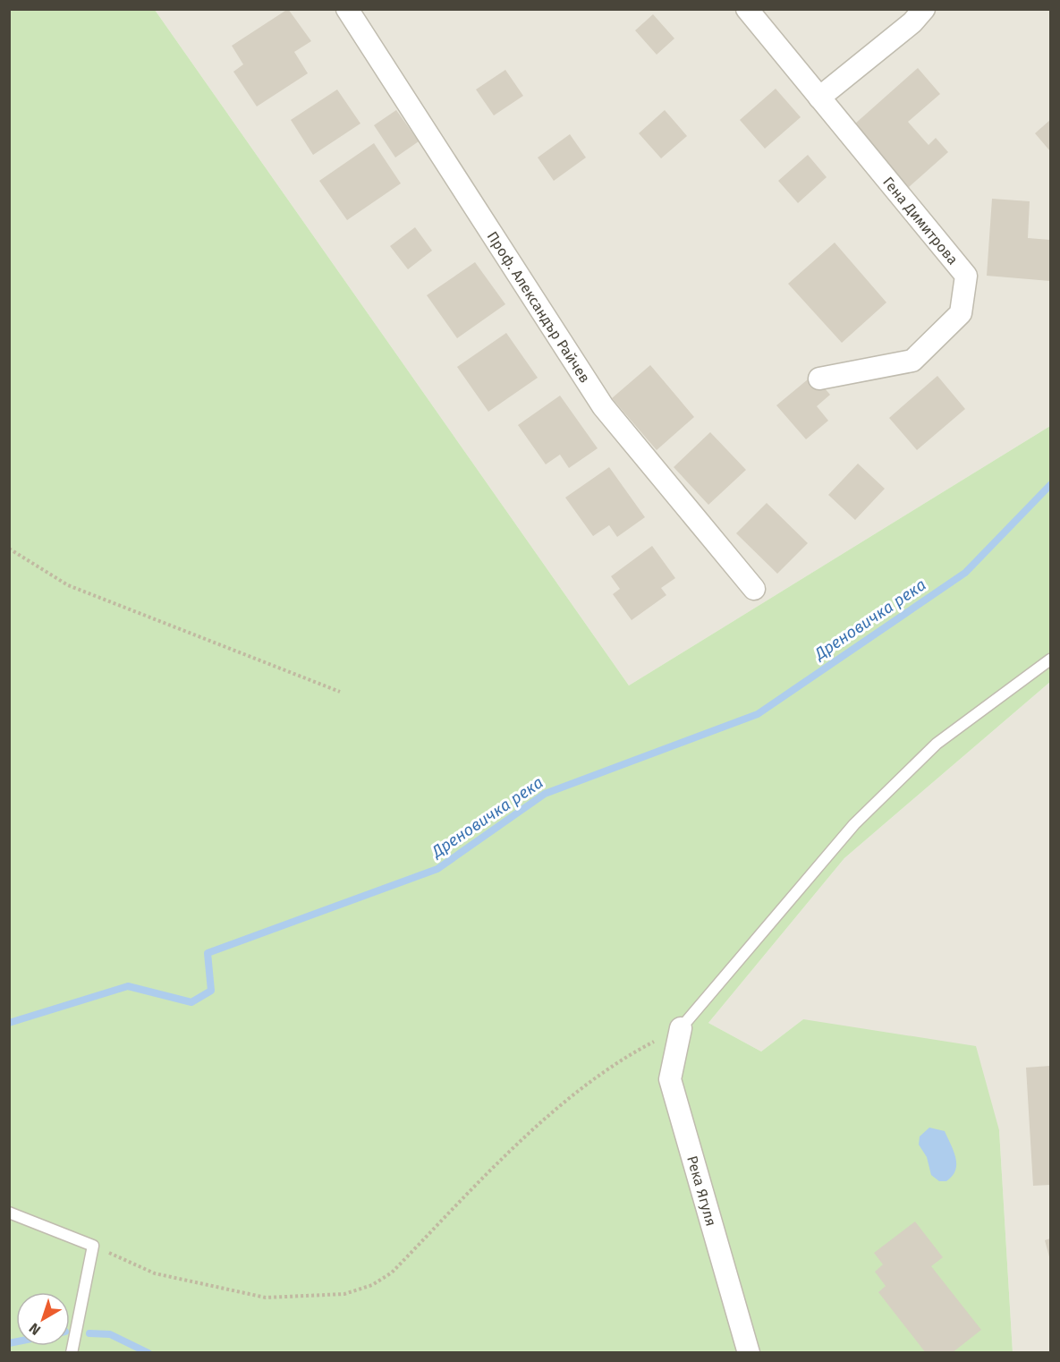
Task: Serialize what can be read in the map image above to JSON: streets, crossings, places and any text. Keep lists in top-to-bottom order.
{
  "streets": {
    "street": ["Гена Димитрова", "Проф. Александър Райчев", "Река Ягуля"]
  },
  "water": ["Дреновичка река"],
  "north": "bottom left"
}
